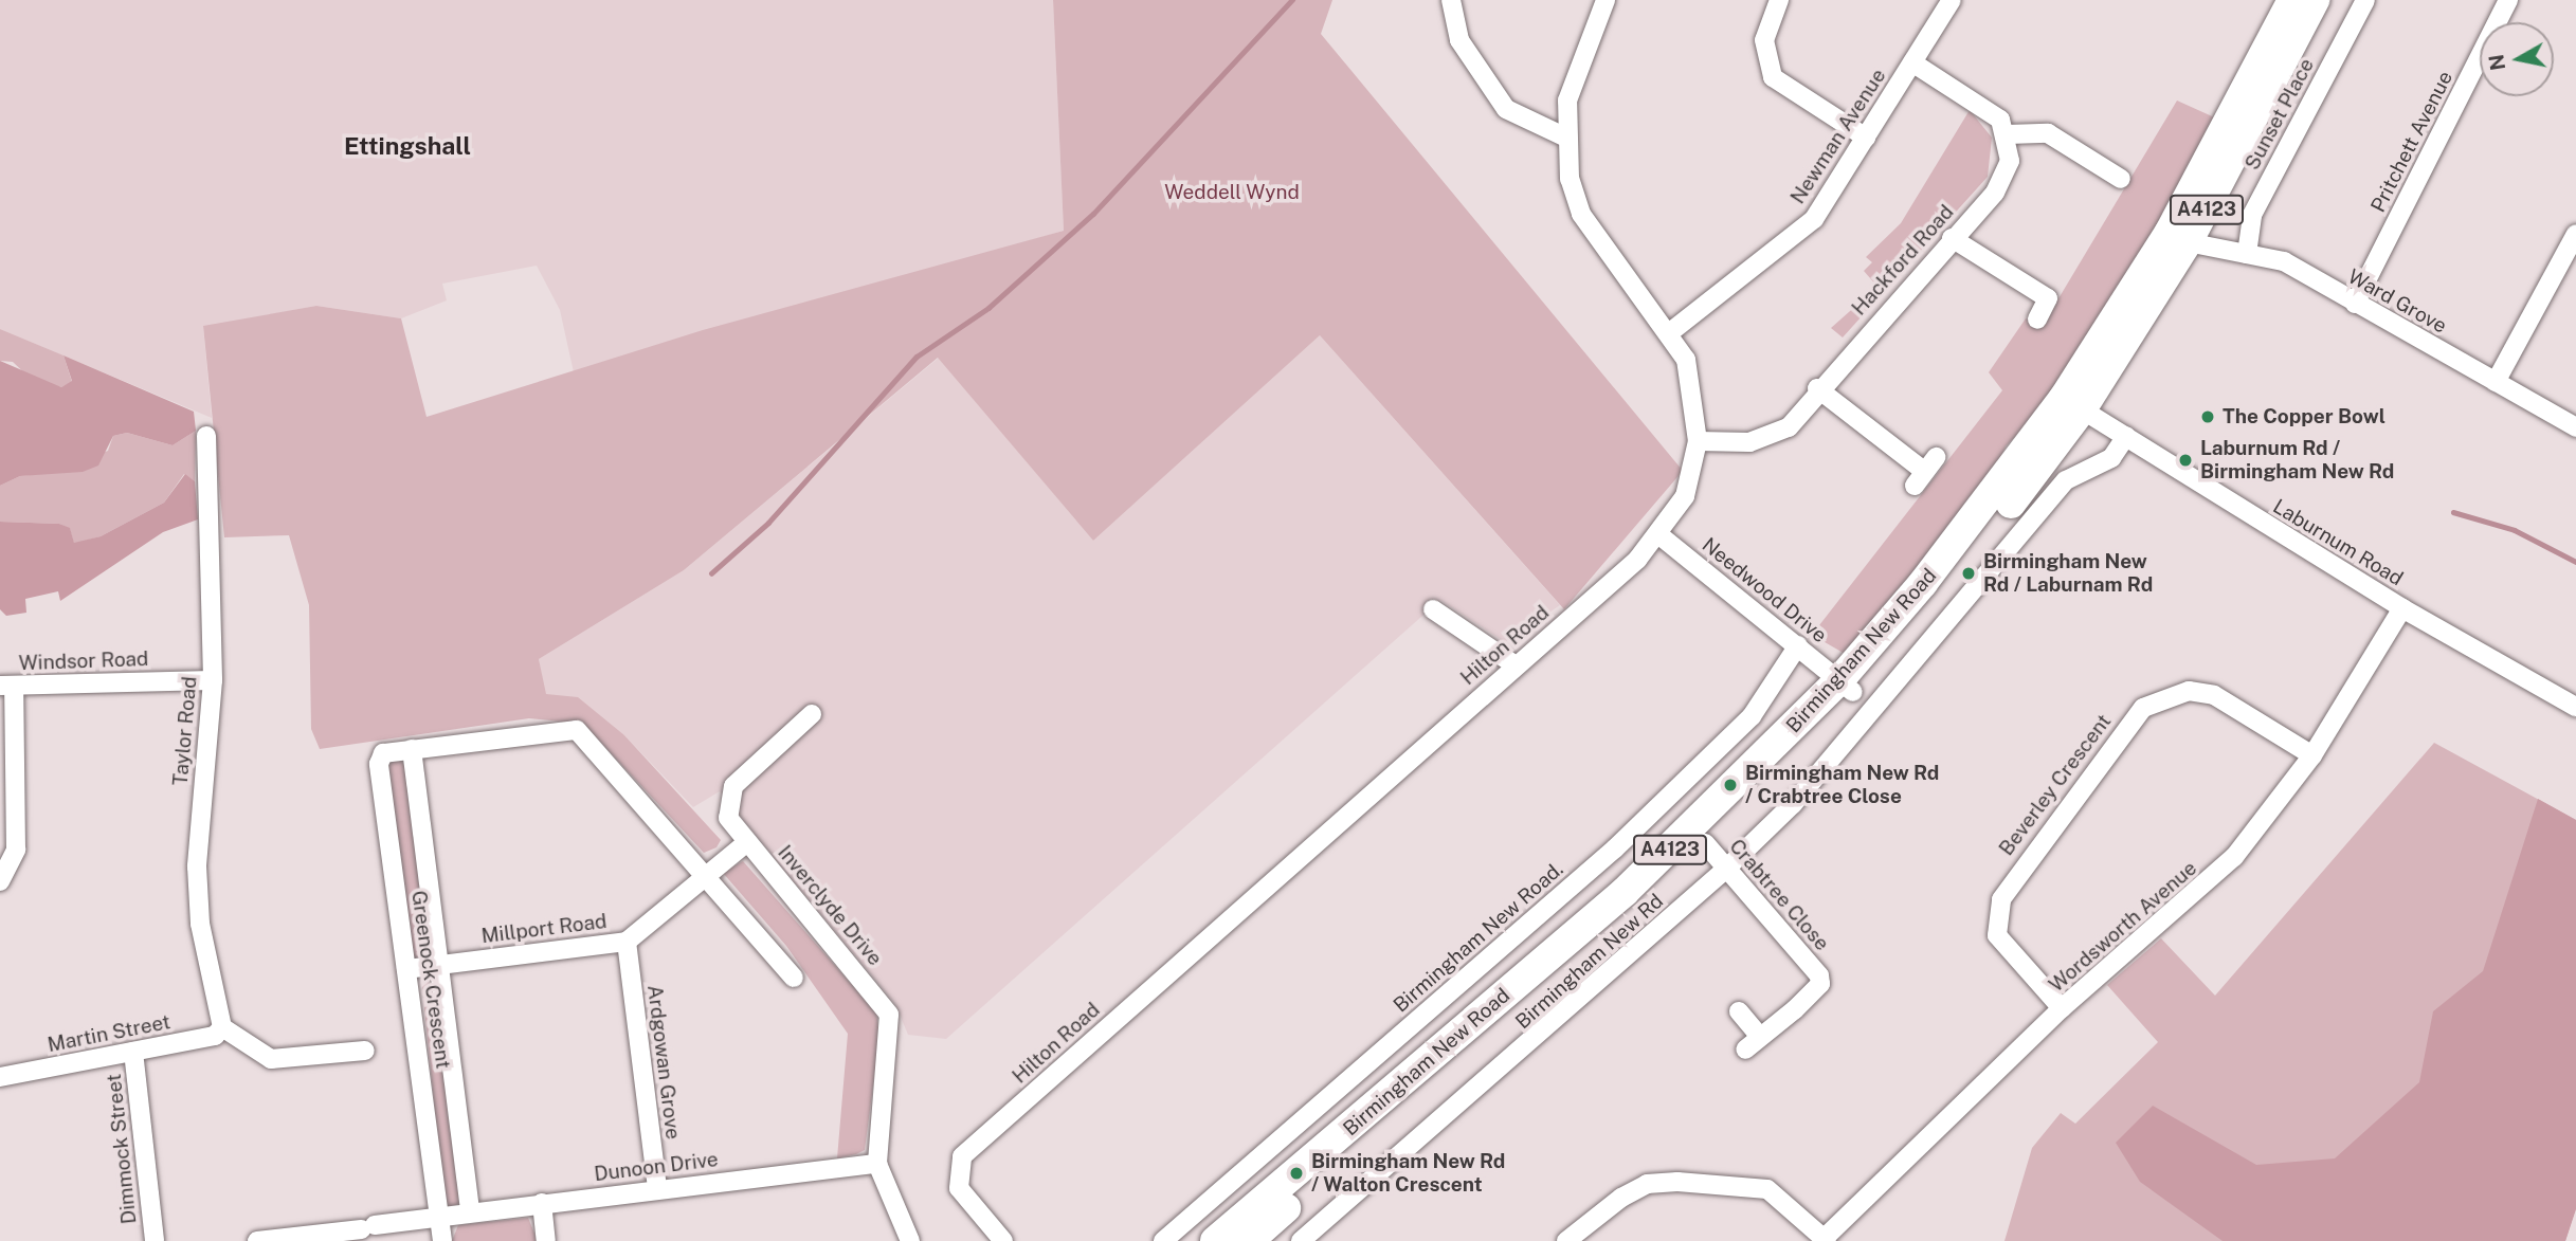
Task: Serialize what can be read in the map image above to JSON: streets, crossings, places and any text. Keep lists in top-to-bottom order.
{
  "streets": {
    "highway": ["A4123", "Birmingham New Road"],
    "street": [
      "Sunset Place",
      "Newman Avenue",
      "Pritchett Avenue",
      "Hackford Road",
      "Ward Grove",
      "Laburnum Road",
      "Needwood Drive",
      "Hilton Road",
      "Windsor Road",
      "Taylor Road",
      "Beverley Crescent",
      "Crabtree Close",
      "Inverclyde Drive",
      "Wordsworth Avenue",
      "Millport Road",
      "Birmingham New Road.",
      "Birmingham New Rd",
      "Greenock Crescent",
      "Martin Street",
      "Ardgowan Grove",
      "Dimmock Street",
      "Dunoon Drive"
    ]
  },
  "crossings": [
    ["Sunset Place", "Ward Grove"],
    ["Newman Avenue", "Hilton Road"],
    ["Pritchett Avenue", "Ward Grove"],
    ["Hackford Road", "Hilton Road"],
    ["Ward Grove", "Birmingham New Road"],
    ["Laburnum Road", "Birmingham New Road"],
    ["Laburnum Road", "Wordsworth Avenue"],
    ["Laburnum Road", "Birmingham New Rd"],
    ["Needwood Drive", "Hilton Road"],
    ["Needwood Drive", "Birmingham New Road"],
    ["Needwood Drive", "Birmingham New Road."],
    ["Birmingham New Road", "Crabtree Close"],
    ["Windsor Road", "Taylor Road"],
    ["Taylor Road", "Martin Street"],
    ["Beverley Crescent", "Wordsworth Avenue"],
    ["Crabtree Close", "Birmingham New Rd"],
    ["Inverclyde Drive", "Millport Road"],
    ["Inverclyde Drive", "Dunoon Drive"],
    ["Millport Road", "Greenock Crescent"],
    ["Millport Road", "Ardgowan Grove"],
    ["Greenock Crescent", "Dunoon Drive"],
    ["Martin Street", "Dimmock Street"],
    ["Ardgowan Grove", "Dunoon Drive"]
  ],
  "districts": ["Ettingshall"],
  "parks": ["Weddell Wynd"],
  "places": [
    "The Copper Bowl",
    "Laburnum Rd / Birmingham New Rd",
    "Birmingham New Rd / Laburnam Rd",
    "Birmingham New Rd / Crabtree Close",
    "Birmingham New Rd / Walton Crescent"
  ],
  "north": "left"
}
